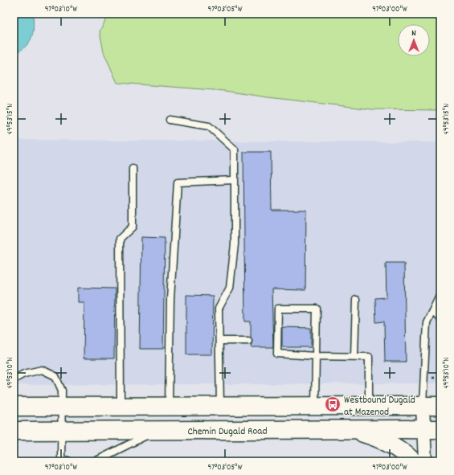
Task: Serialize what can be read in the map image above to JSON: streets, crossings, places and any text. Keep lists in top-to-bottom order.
{
  "streets": {
    "main road": ["Chemin Dugald Road"]
  },
  "places": {
    "bus stop": ["Westbound Dugald at Mazenod"]
  },
  "north": "top",
  "coordinates": [
    "97°03'10\"W",
    "97°03'05\"W",
    "97°03'00\"W",
    "49°53'15\"N",
    "49°53'10\"N"
  ]
}
